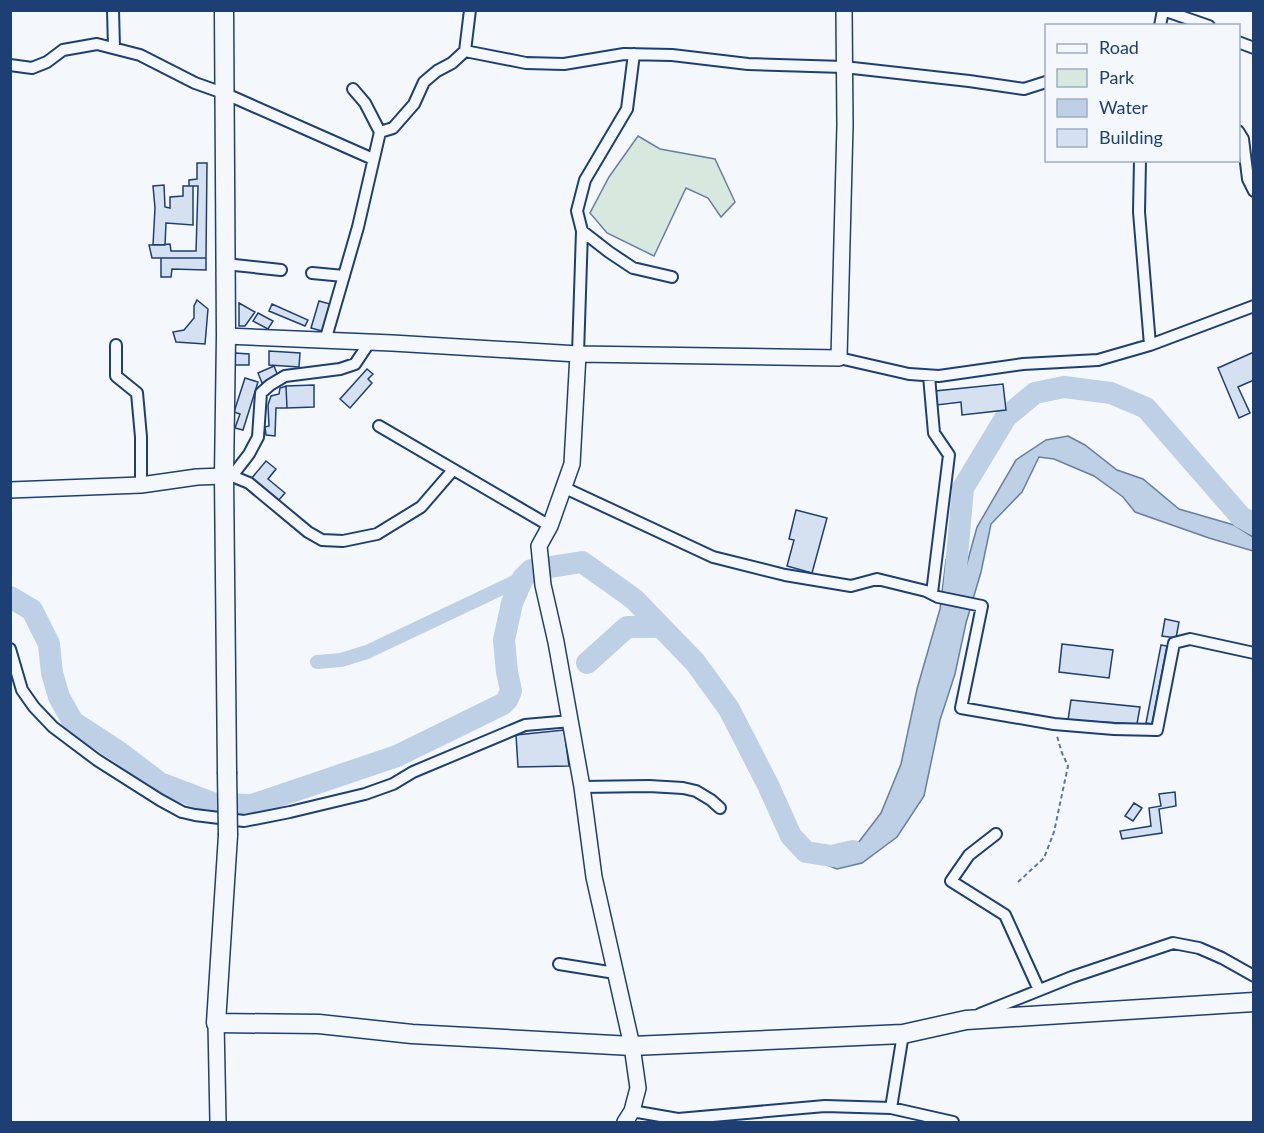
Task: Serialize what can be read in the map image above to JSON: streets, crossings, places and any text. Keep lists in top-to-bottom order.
{
  "legend": [
    "Road",
    "Park",
    "Water",
    "Building"
  ]
}
